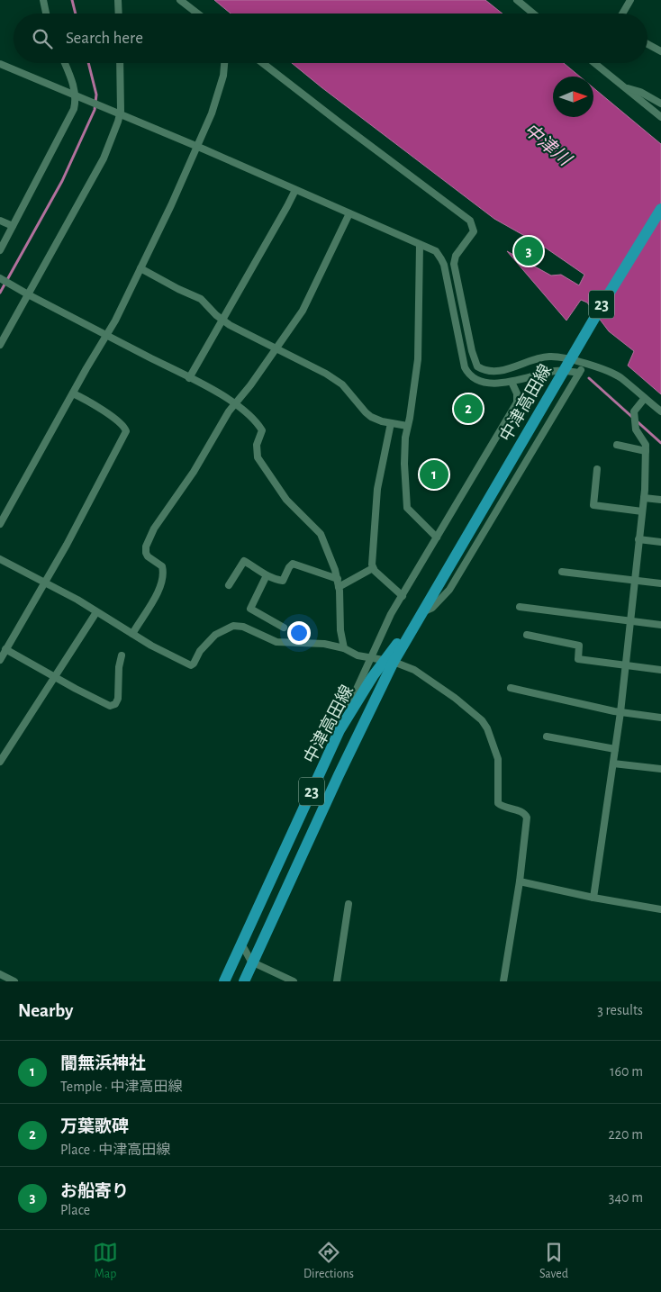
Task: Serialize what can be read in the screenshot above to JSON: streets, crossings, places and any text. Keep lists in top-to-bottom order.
{
  "streets": {
    "main road": ["23", "中津高田線"]
  },
  "water": ["中津川"],
  "north": "right",
  "page": {
    "search": "Search here",
    "pins": ["3", "2", "1"],
    "heading": ["Nearby", "3 results"],
    "list": [
      {
        "mark": "1",
        "name": "闇無浜神社",
        "note": "Temple · 中津高田線",
        "value": "160 m"
      },
      {
        "mark": "2",
        "name": "万葉歌碑",
        "note": "Place · 中津高田線",
        "value": "220 m"
      },
      {
        "mark": "3",
        "name": "お船寄り",
        "note": "Place",
        "value": "340 m"
      }
    ],
    "nav": ["Map", "Directions", "Saved"]
  }
}
